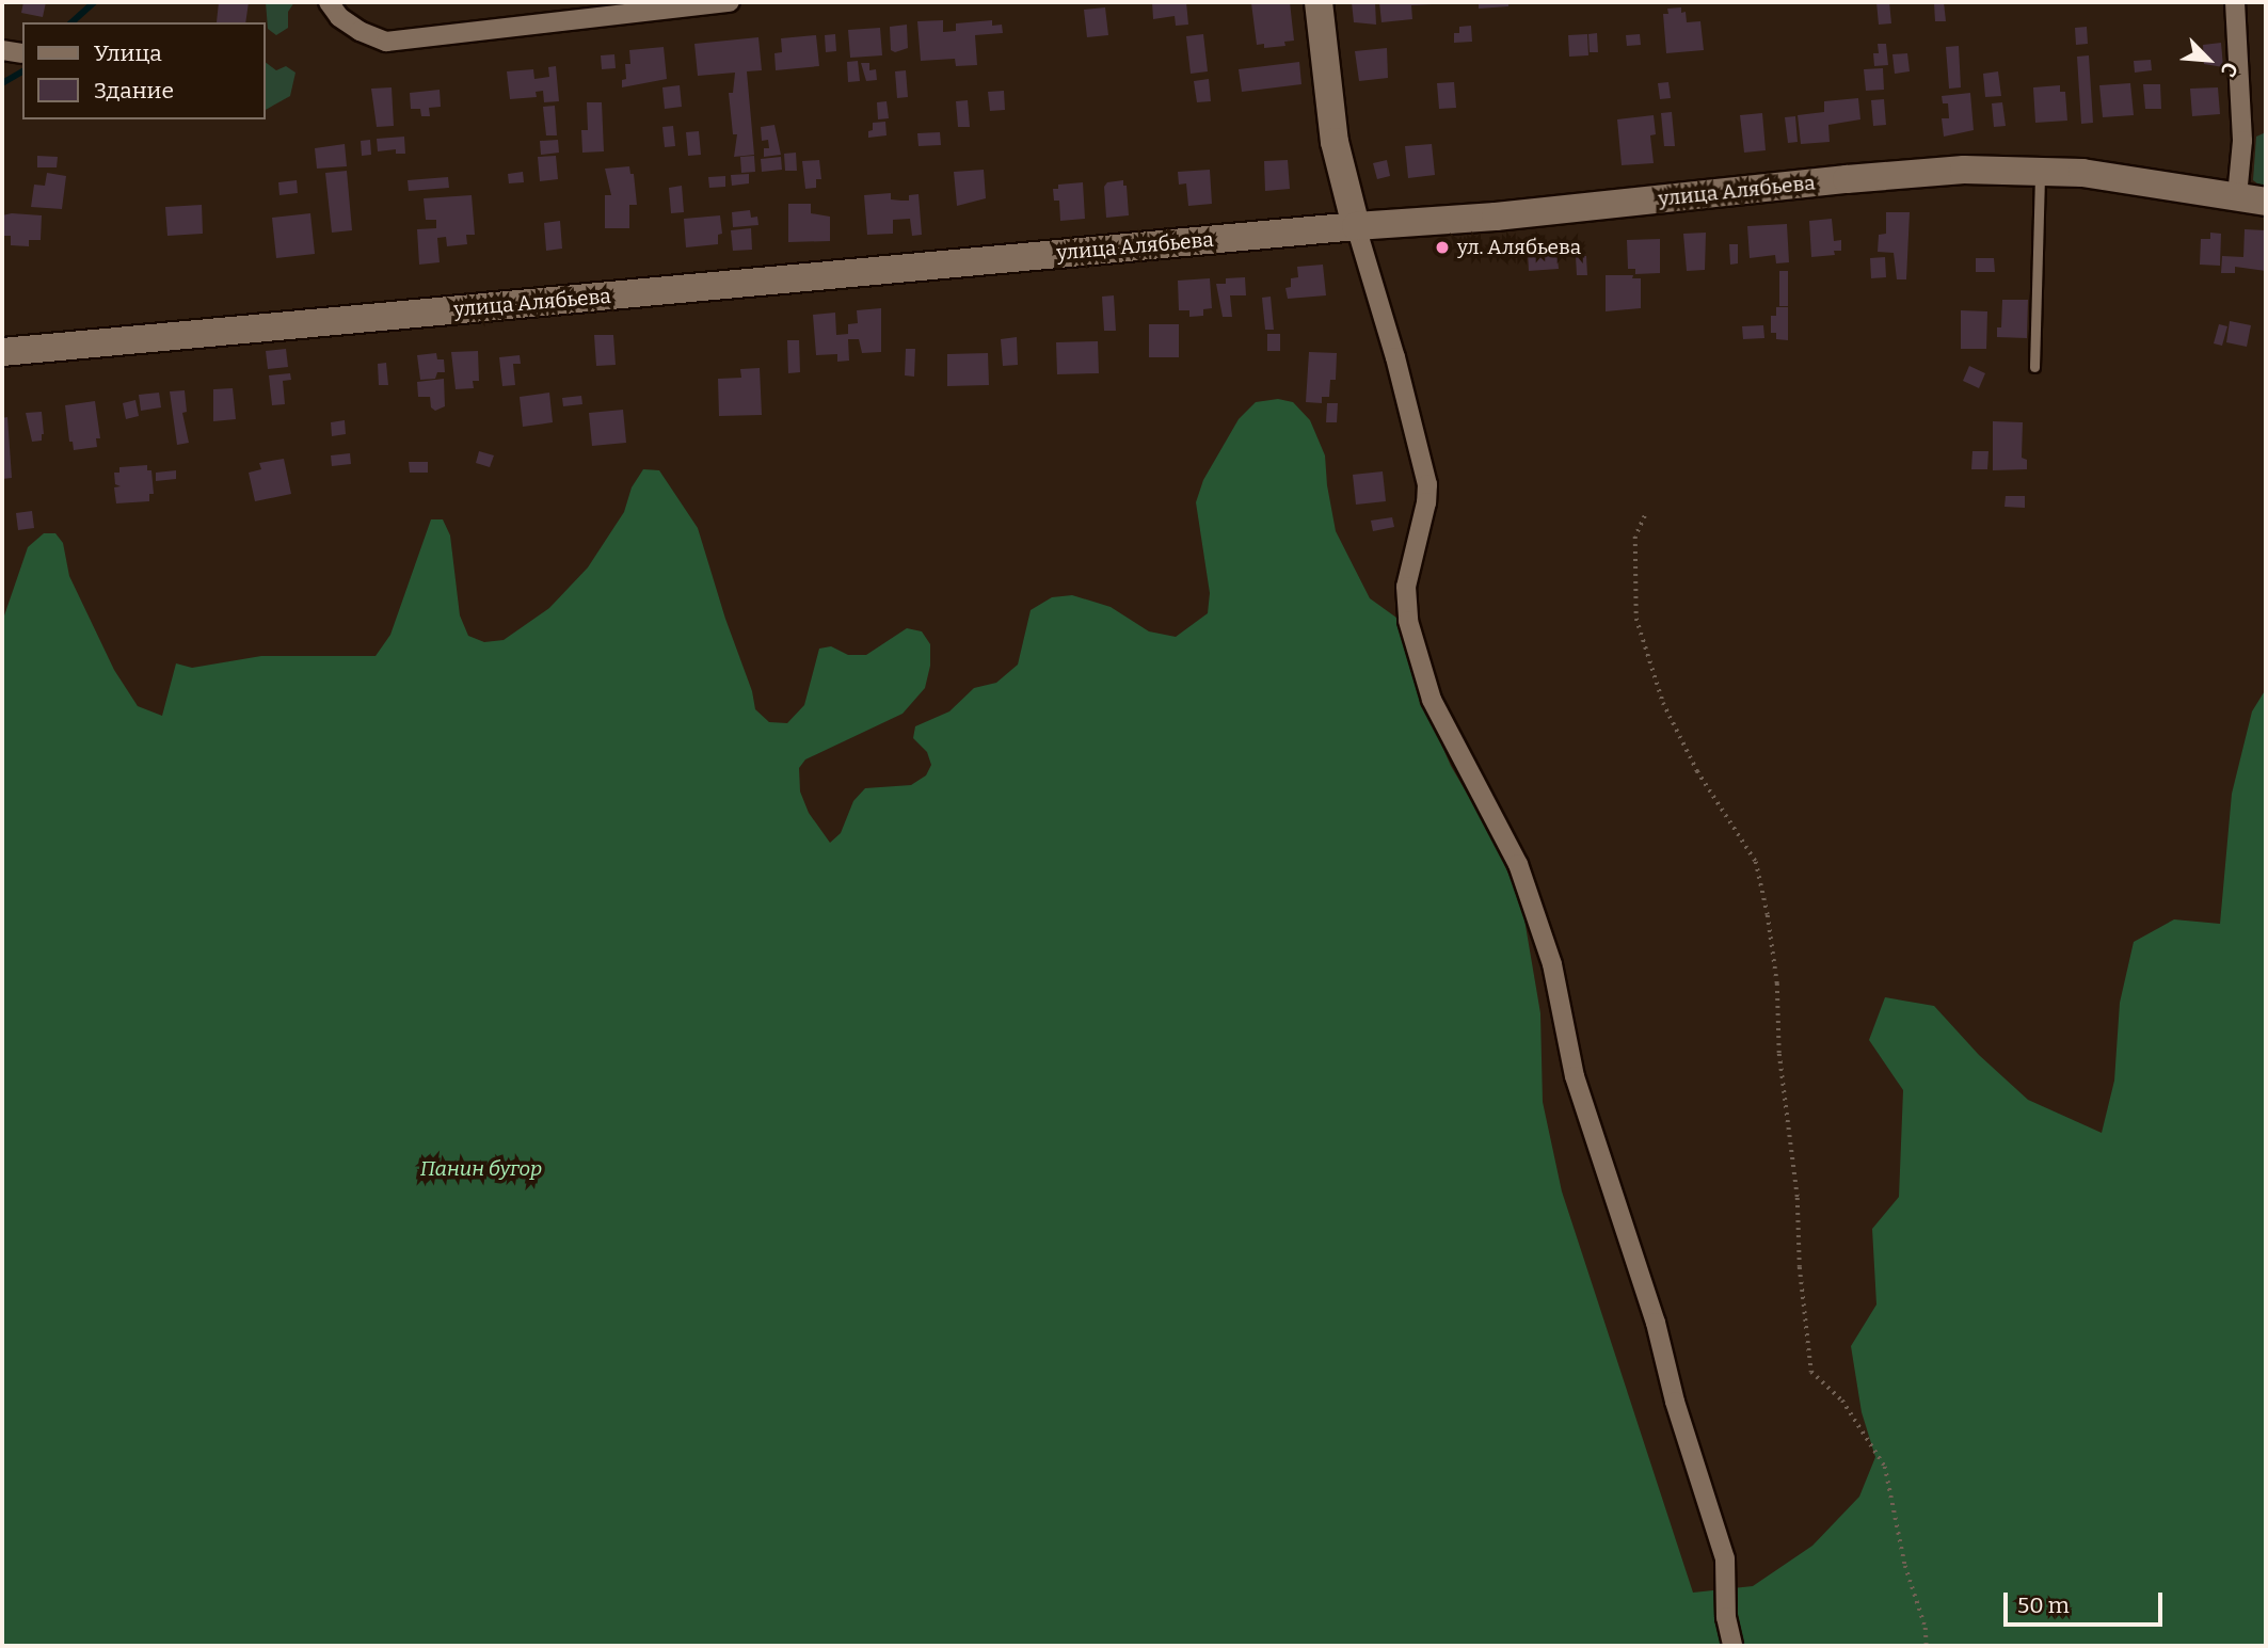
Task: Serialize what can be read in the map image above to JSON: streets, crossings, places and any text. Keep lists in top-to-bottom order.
{
  "streets": {
    "main road": ["улица Алябьева"]
  },
  "parks": ["Панин бугор"],
  "places": ["ул. Алябьева"],
  "legend": ["Улица", "Здание"],
  "scale_bar": "50 m",
  "north": "bottom right"
}
